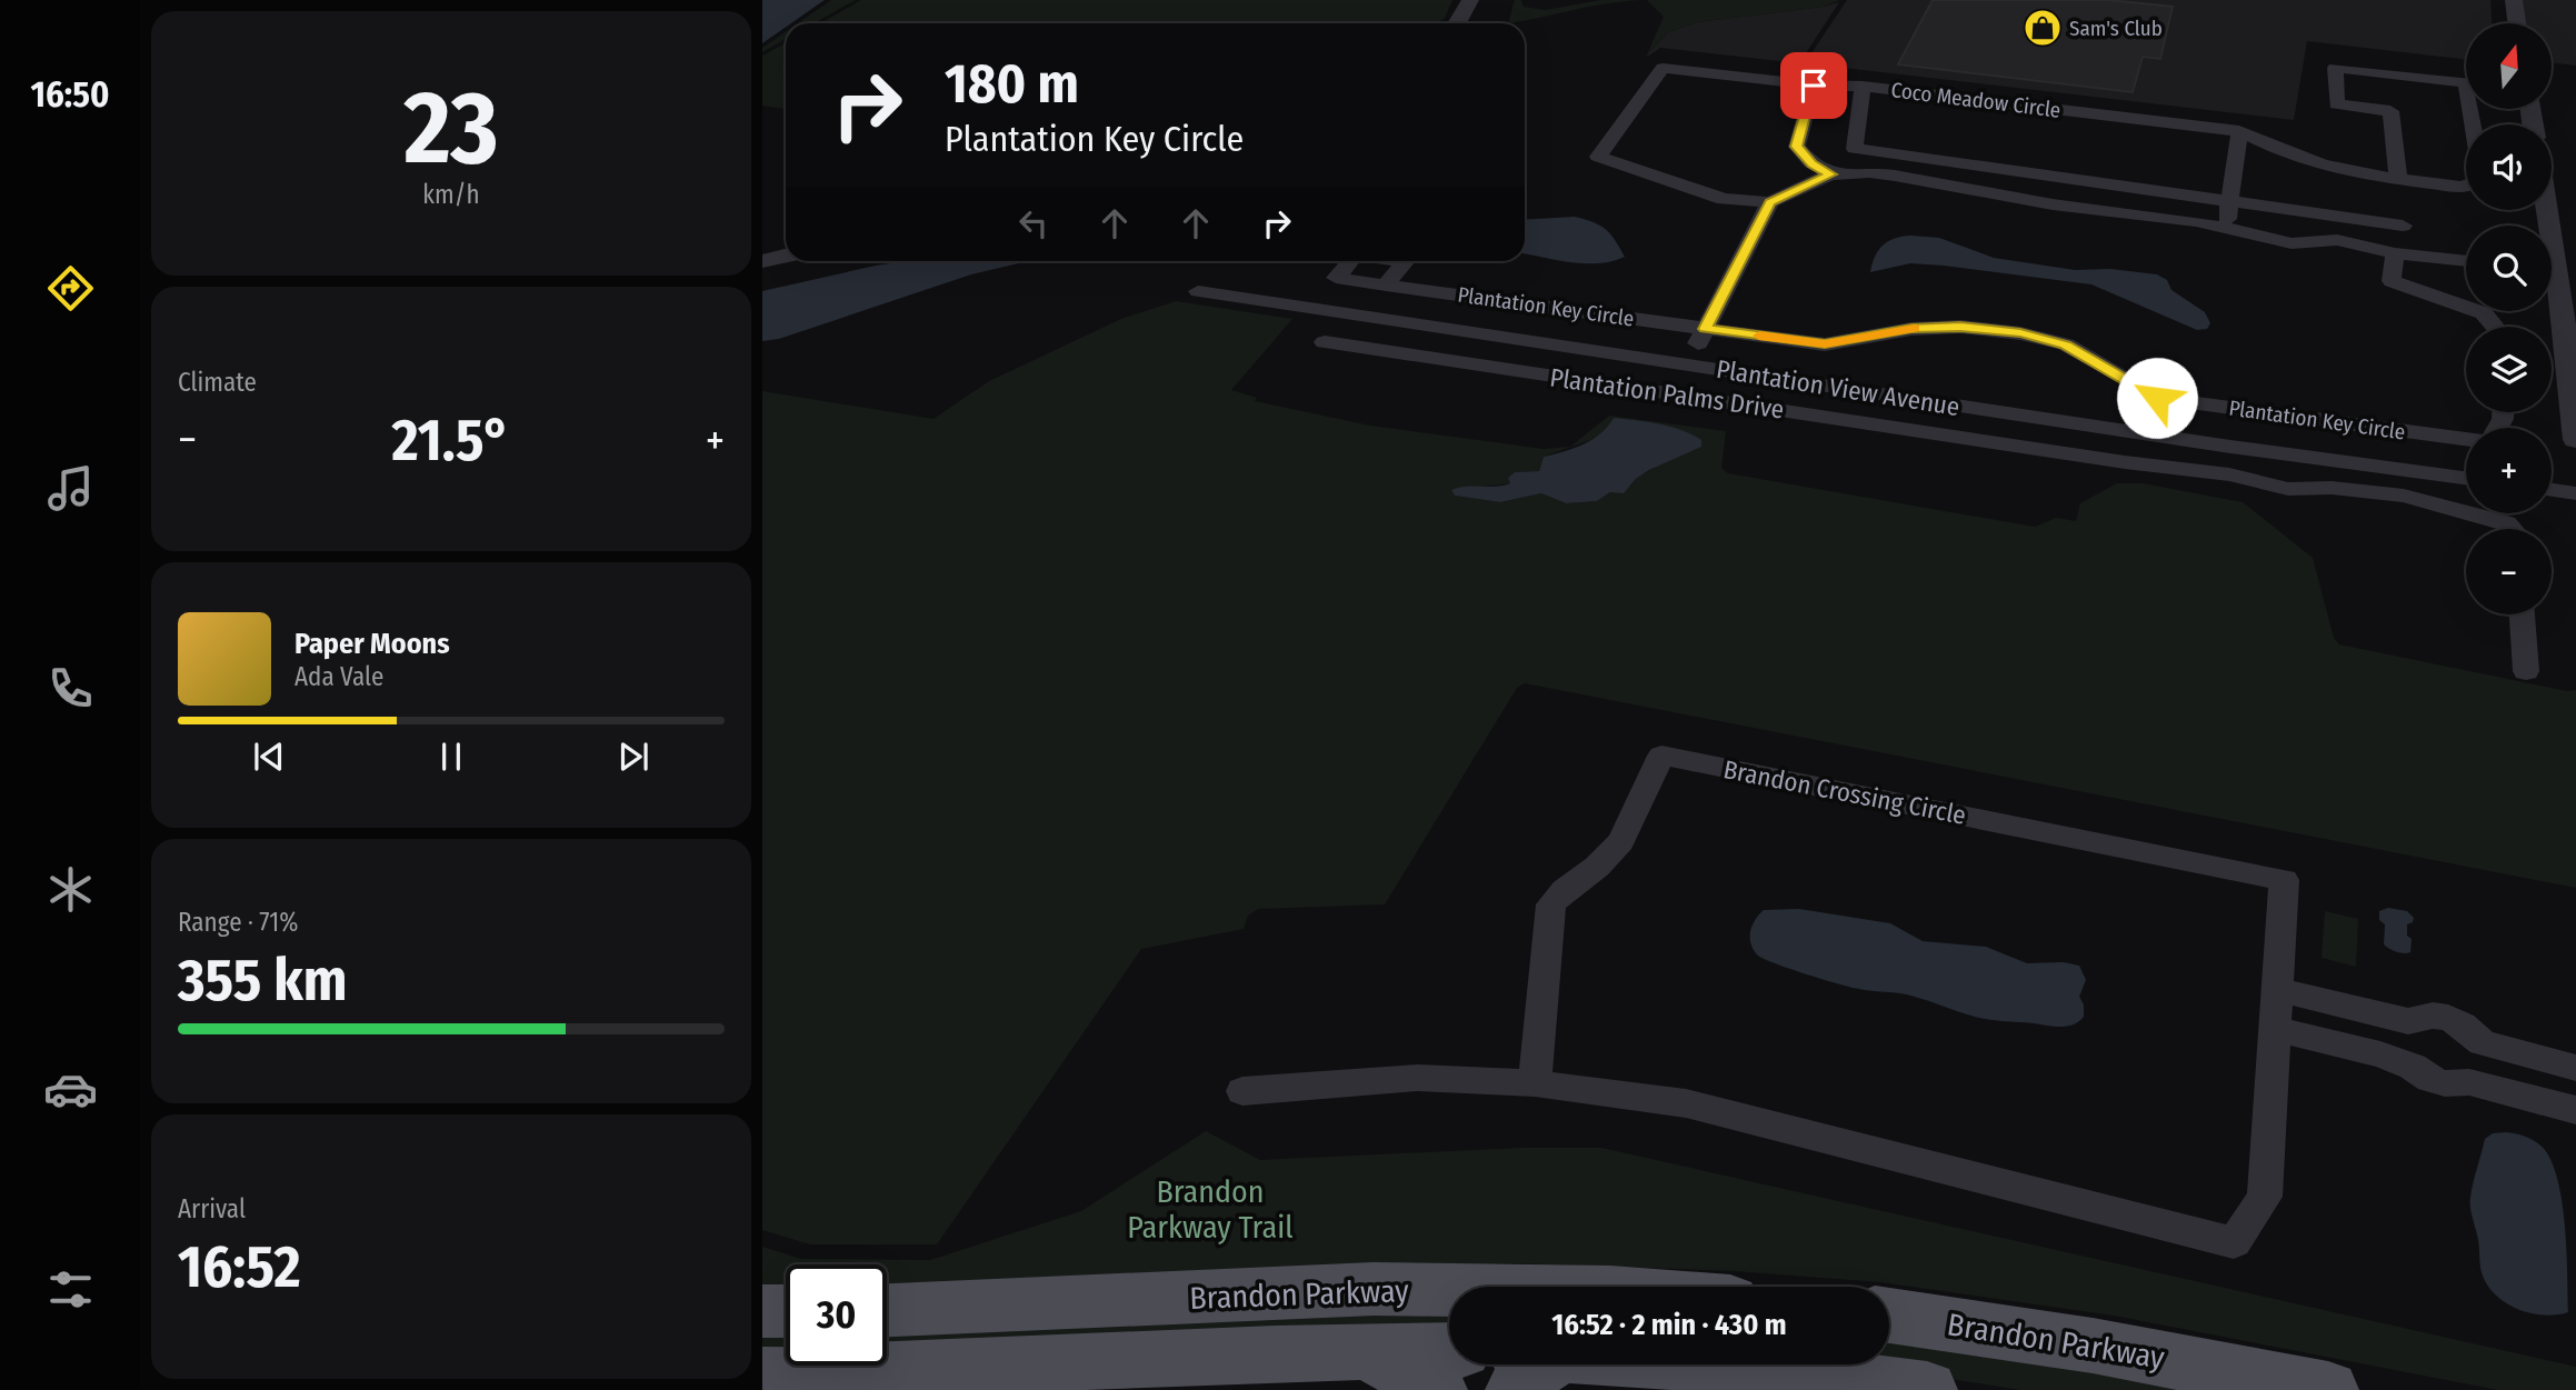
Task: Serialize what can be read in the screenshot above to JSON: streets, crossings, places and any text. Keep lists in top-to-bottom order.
{
  "streets": {
    "main road": ["Brandon Parkway"],
    "street": [
      "Coco Meadow Circle",
      "Plantation Key Circle",
      "Plantation View Avenue",
      "Plantation Palms Drive",
      "Brandon Crossing Circle"
    ]
  },
  "parks": ["Brandon Parkway Trail"],
  "places": {
    "shop": ["Sam's Club"]
  },
  "north": "top",
  "page": {
    "tabs": "16:50",
    "tile": [
      ["23", "km/h"],
      "Climate",
      ["Range · 71%", "355 km"],
      ["Arrival", "16:52"]
    ],
    "map_buttons": ["+", "−"],
    "turn": ["180 m", "Plantation Key Circle"],
    "heat": ["−", "21.5°", "+"],
    "song": ["Paper Moons", "Ada Vale"],
    "limit": "30",
    "trip": "16:52 · 2 min · 430 m"
  }
}
